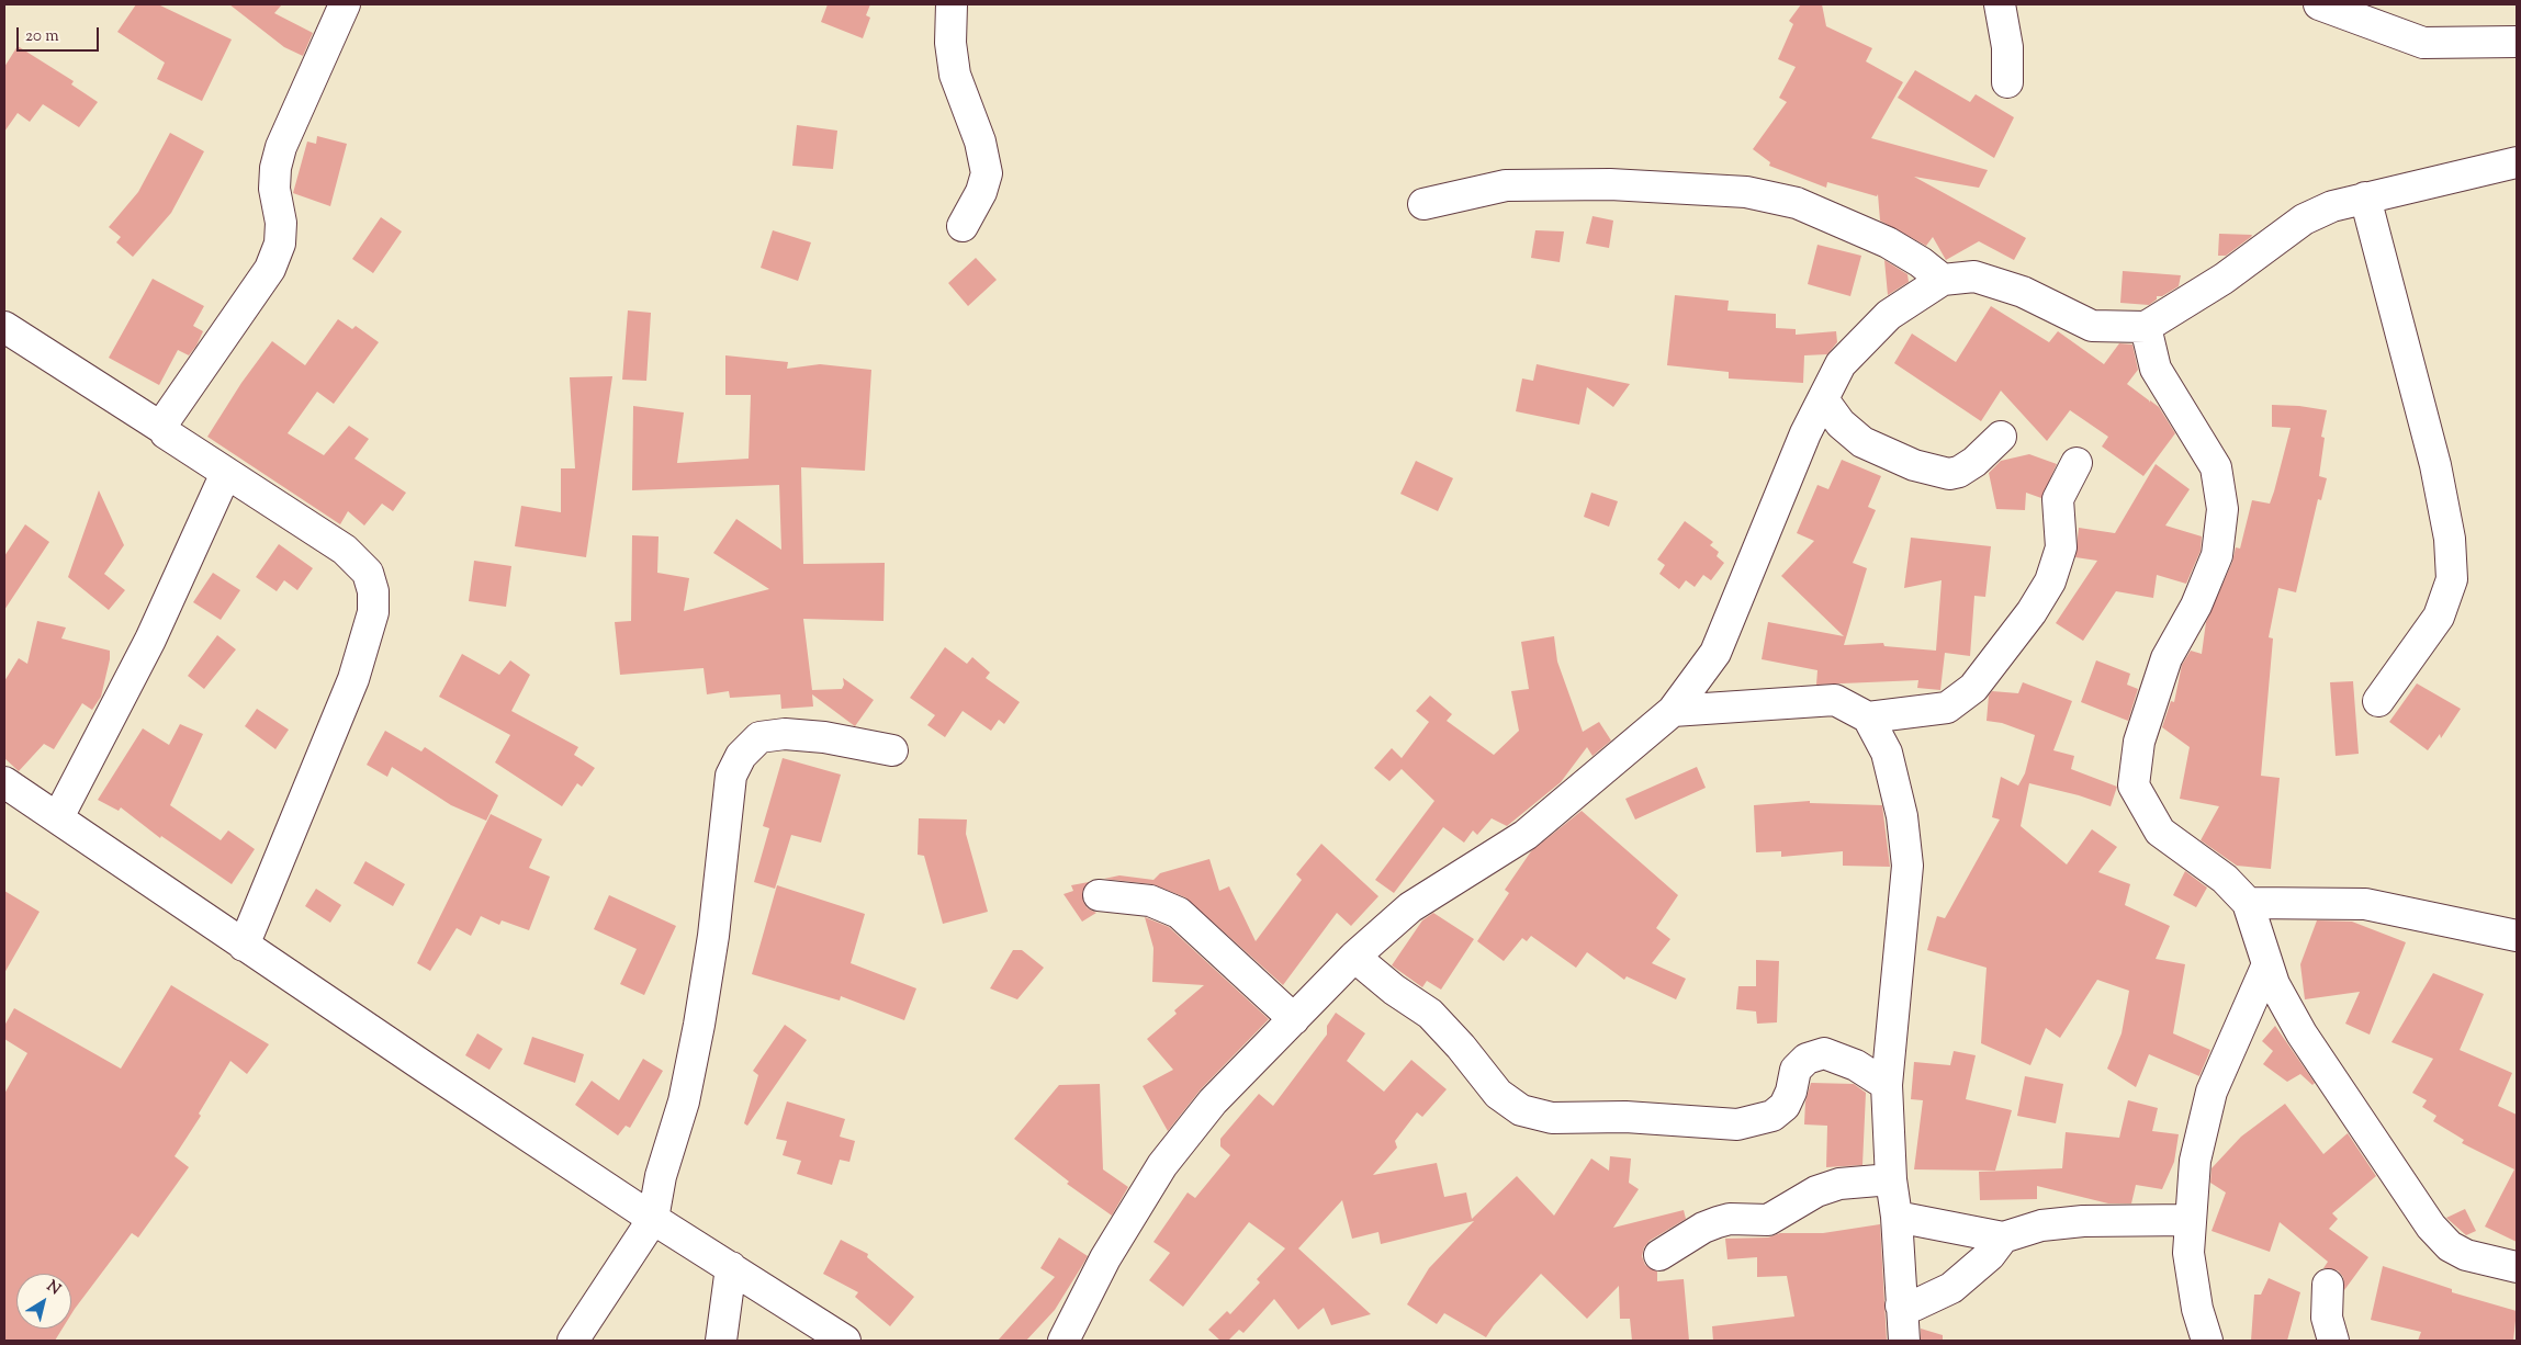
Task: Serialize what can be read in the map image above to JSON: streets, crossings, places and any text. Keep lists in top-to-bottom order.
{
  "scale_bar": "20 m",
  "north": "top right"
}
